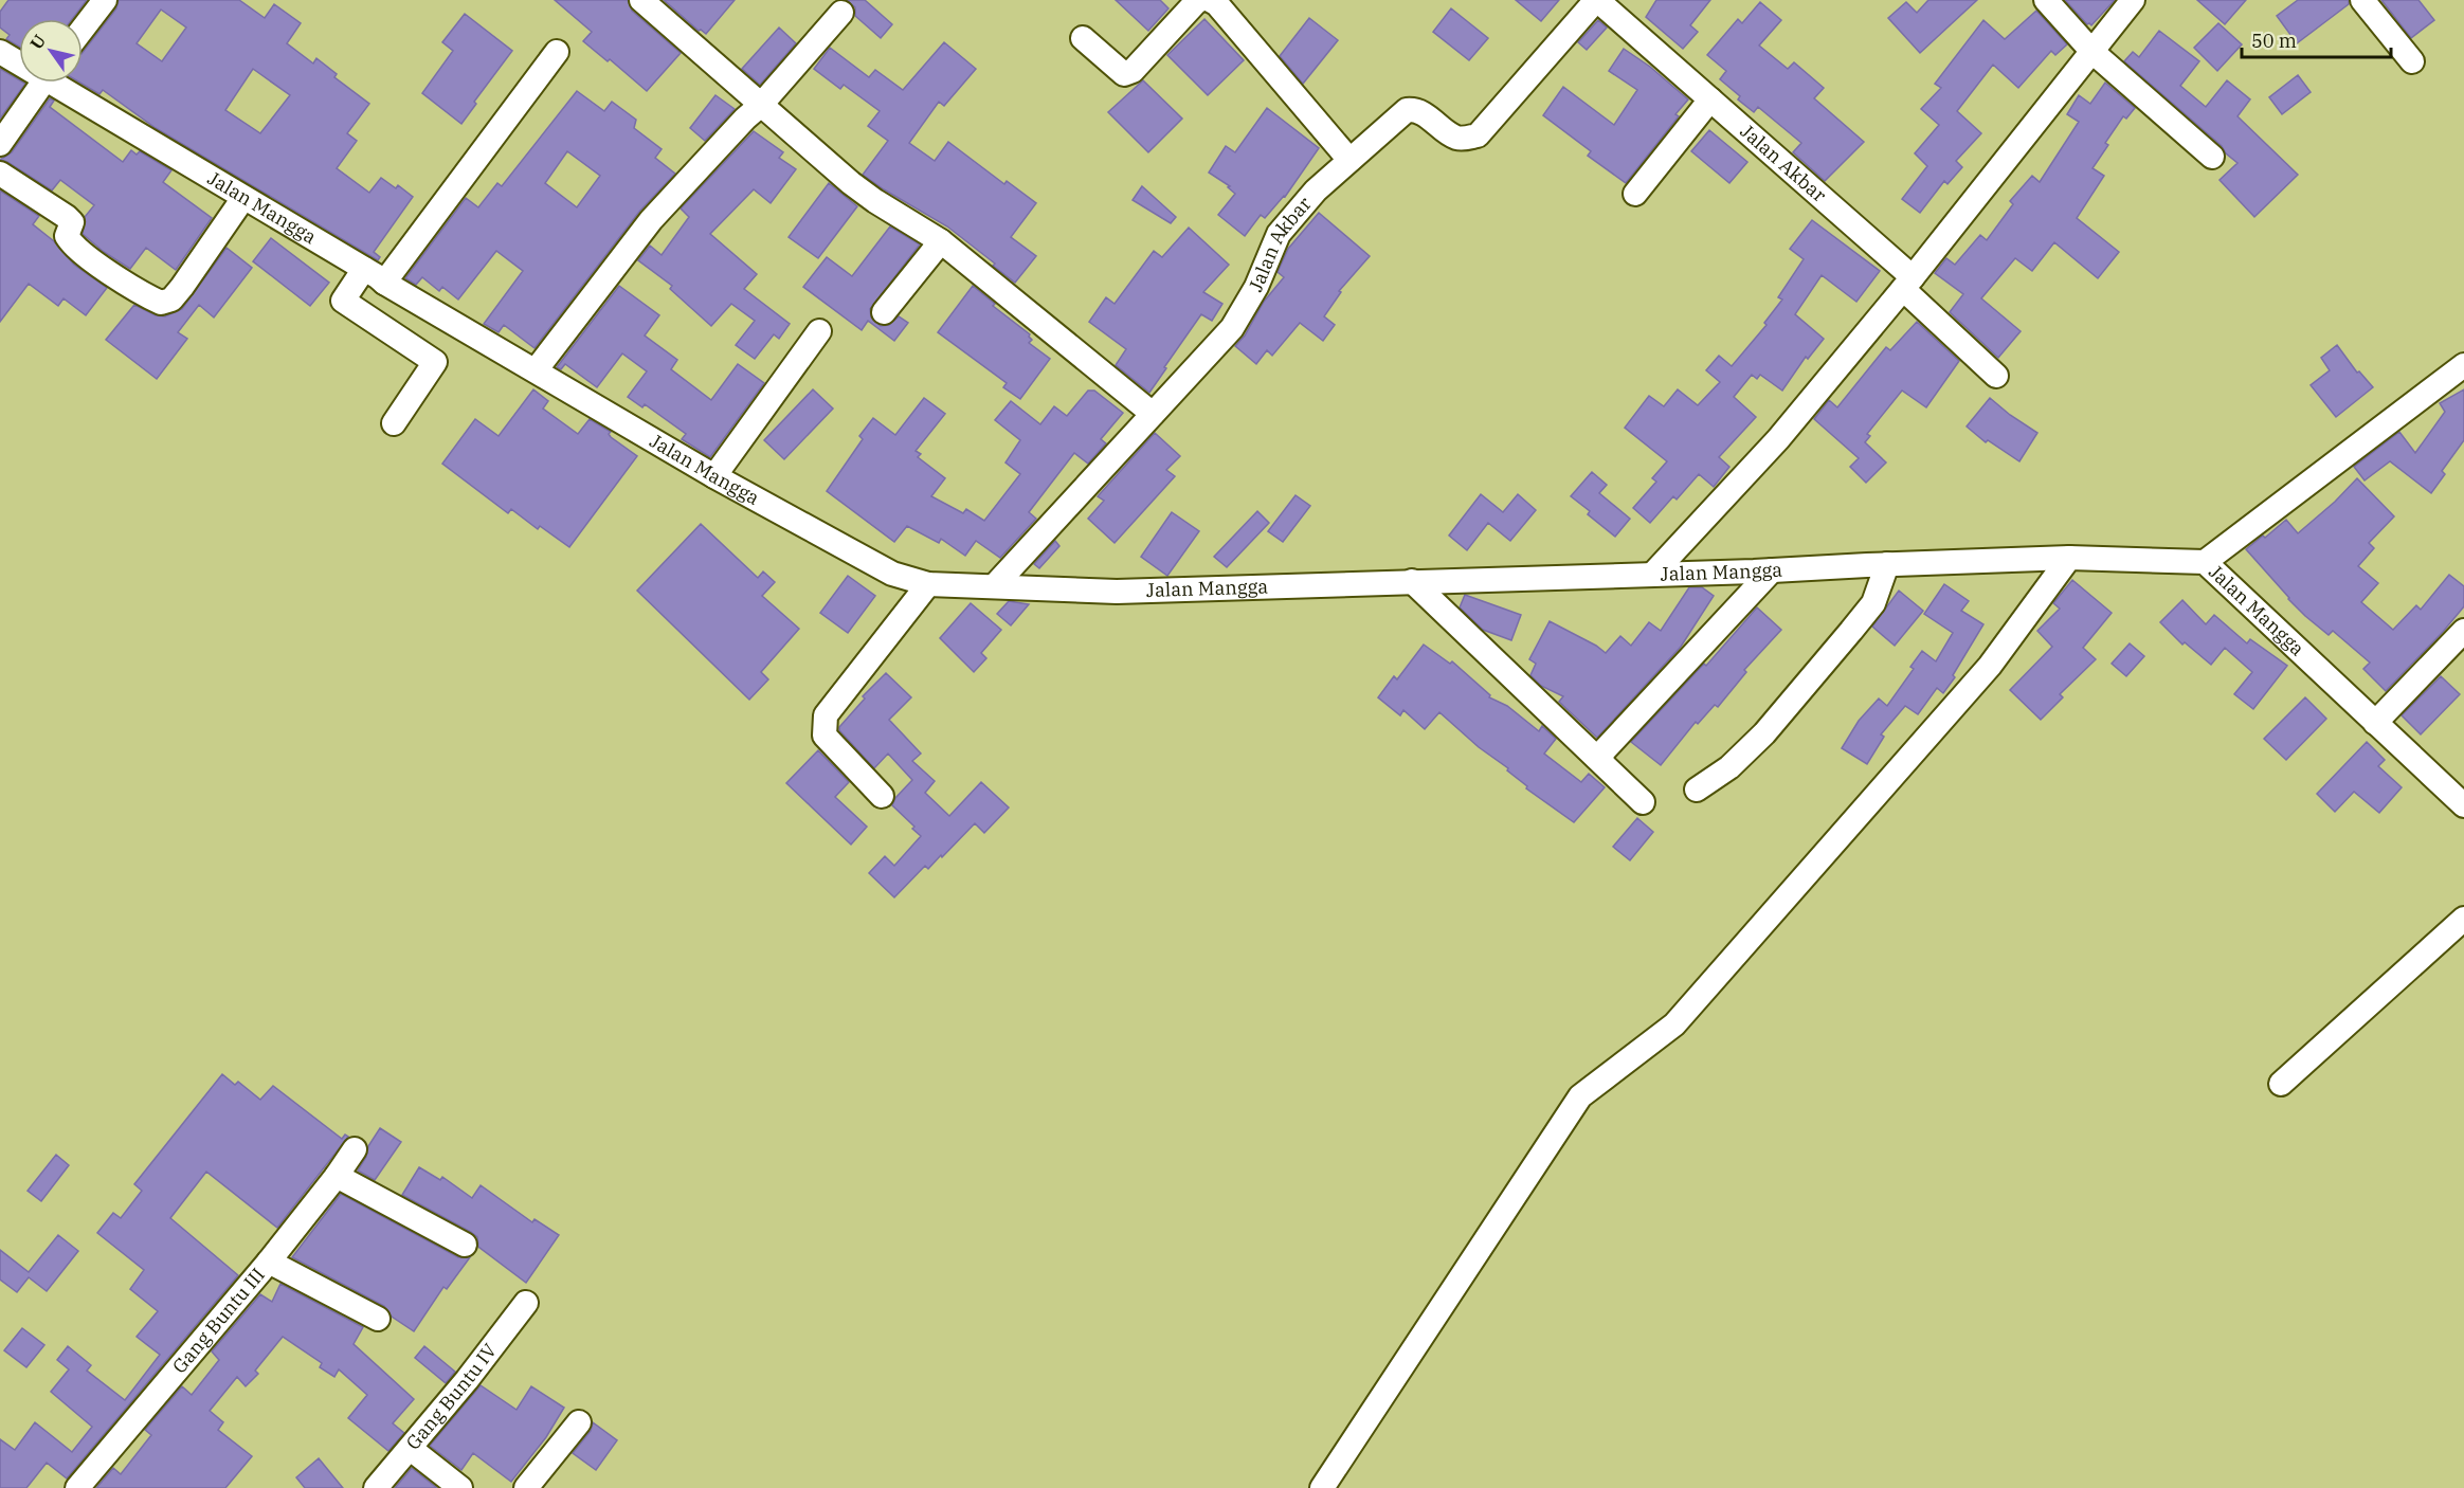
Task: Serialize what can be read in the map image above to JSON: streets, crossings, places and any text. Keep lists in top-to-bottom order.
{
  "streets": {
    "street": [
      "Jalan Akbar",
      "Jalan Mangga",
      "Gang Buntu III",
      "Gang Buntu IV"
    ]
  },
  "crossings": [
    ["Jalan Akbar", "Jalan Mangga"]
  ],
  "scale_bar": "50 m",
  "north": "top left"
}
